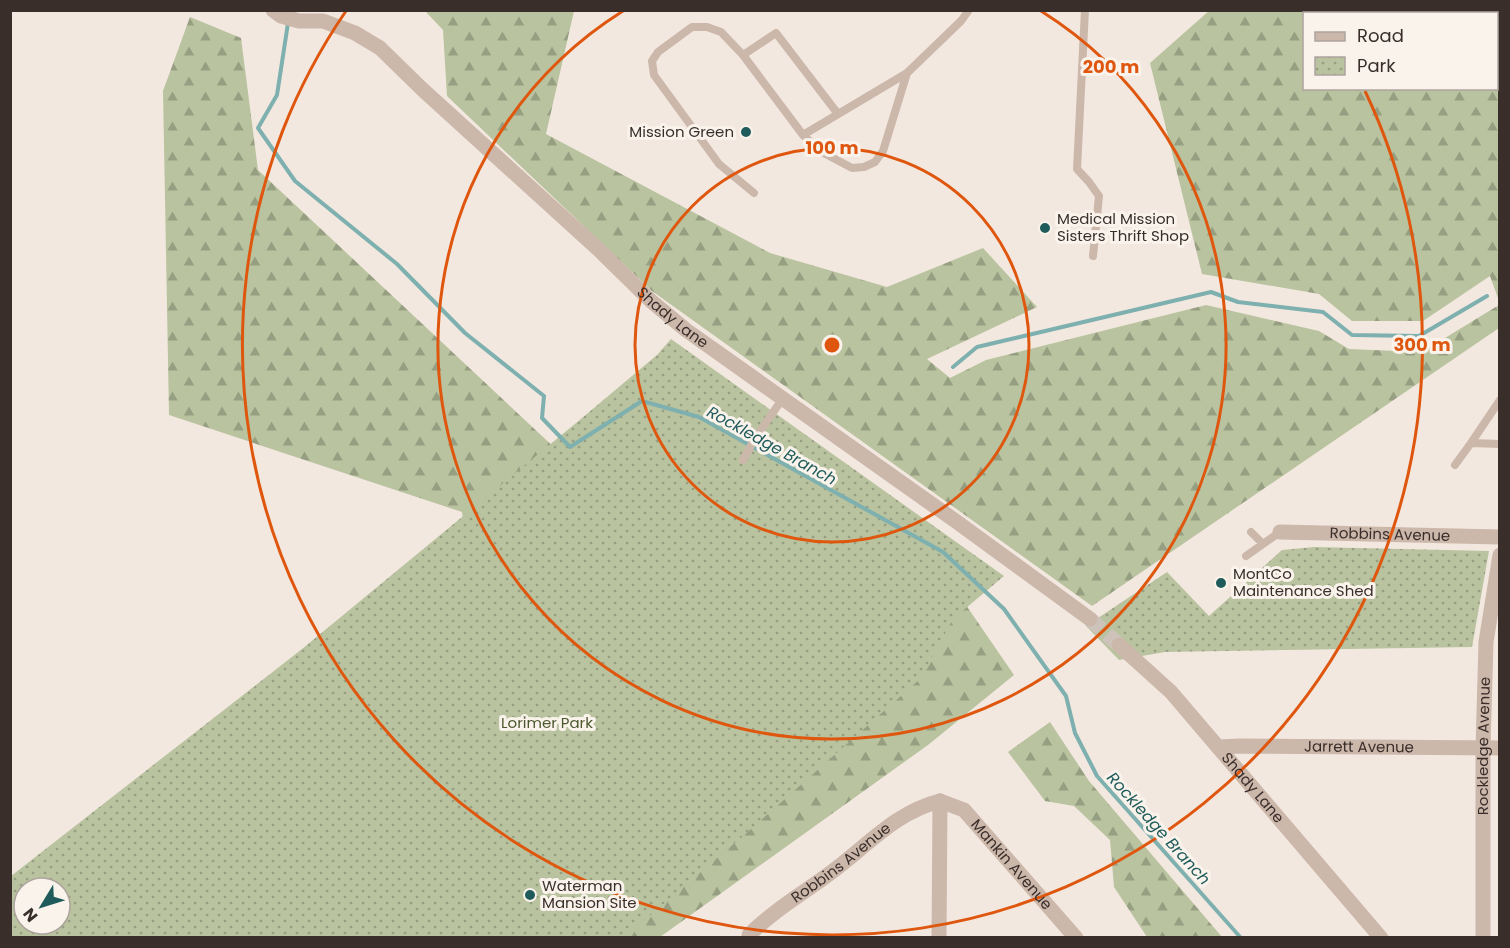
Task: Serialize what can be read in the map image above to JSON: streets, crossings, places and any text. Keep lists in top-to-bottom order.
{
  "streets": {
    "street": [
      "Shady Lane",
      "Robbins Avenue",
      "Rockledge Avenue",
      "Jarrett Avenue",
      "Mankin Avenue"
    ]
  },
  "crossings": [
    ["Shady Lane", "Jarrett Avenue"],
    ["Robbins Avenue", "Mankin Avenue"],
    ["Rockledge Avenue", "Jarrett Avenue"]
  ],
  "water": ["Rockledge Branch"],
  "parks": ["Lorimer Park"],
  "places": [
    "Mission Green",
    "Medical Mission Sisters Thrift Shop",
    "MontCo Maintenance Shed",
    "Waterman Mansion Site"
  ],
  "legend": ["Road", "Park"],
  "north": "bottom left",
  "rings": ["200 m", "100 m", "300 m"]
}
